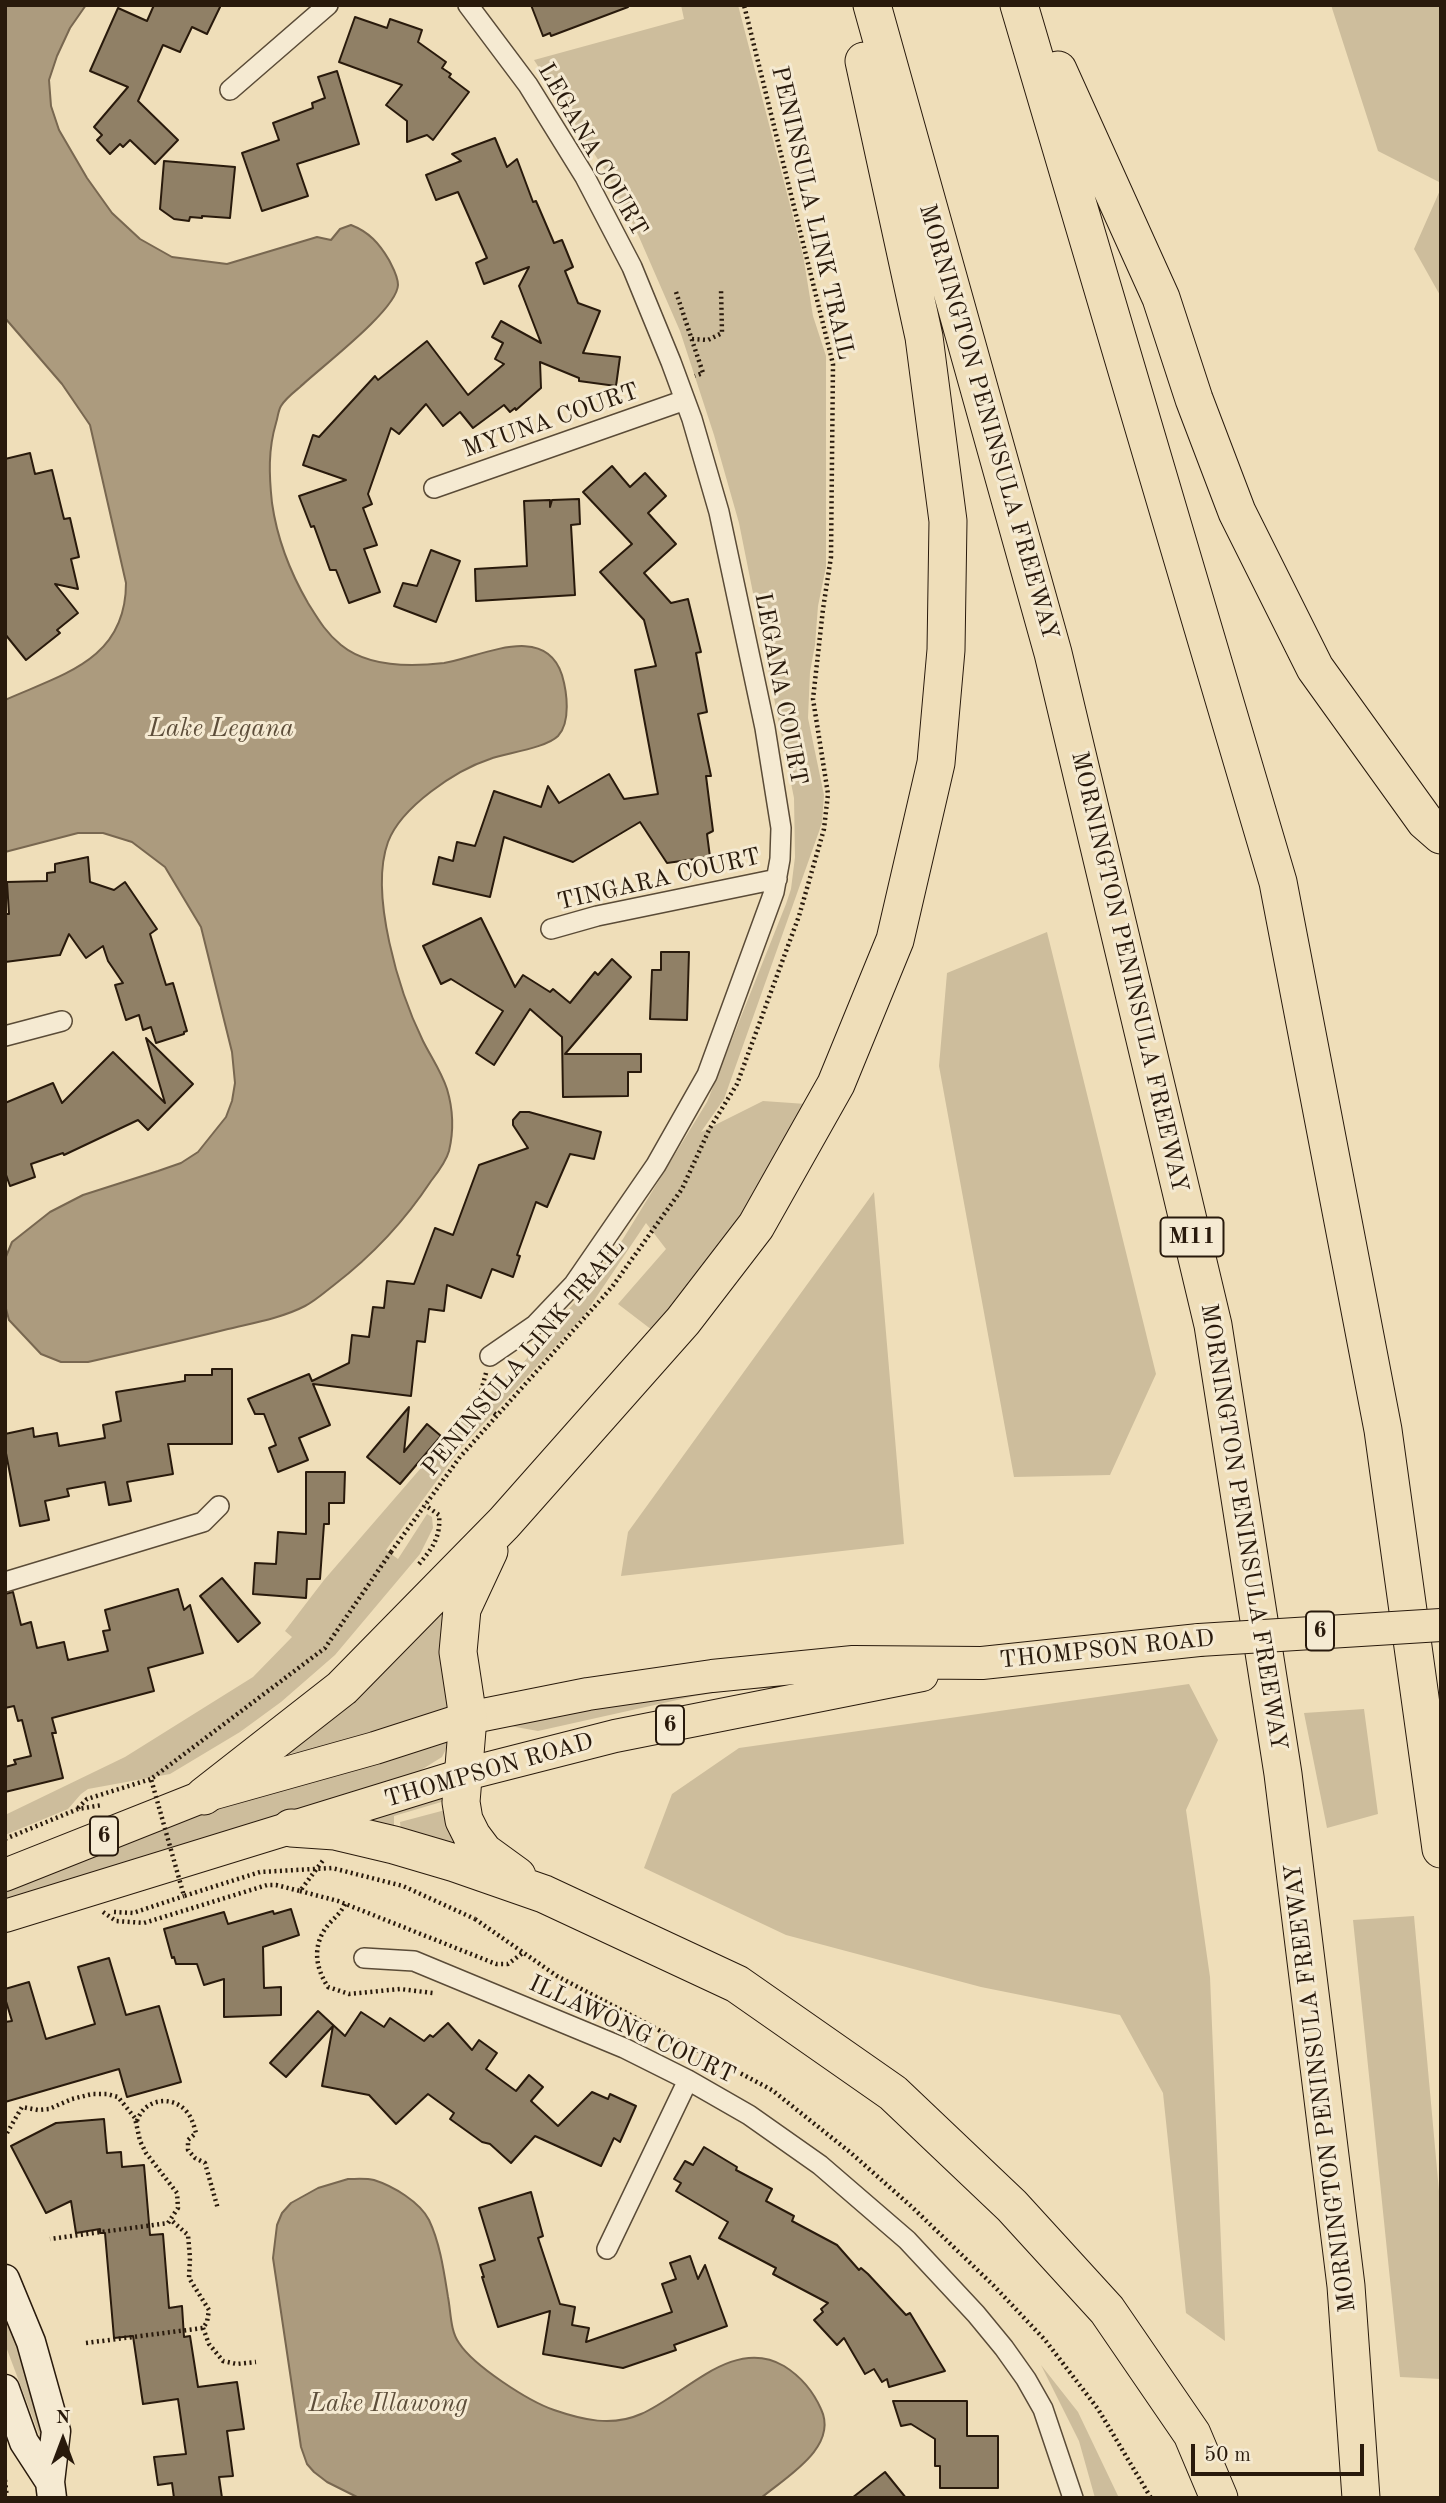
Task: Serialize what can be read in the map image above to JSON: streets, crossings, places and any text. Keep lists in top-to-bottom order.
{
  "streets": {
    "highway": ["MORNINGTON PENINSULA FREEWAY", "M11"],
    "main road": ["6", "THOMPSON ROAD"],
    "street": [
      "LEGANA COURT",
      "MYUNA COURT",
      "TINGARA COURT",
      "ILLAWONG COURT"
    ],
    "path": ["PENINSULA LINK TRAIL"]
  },
  "crossings": [
    ["LEGANA COURT", "MYUNA COURT"],
    ["LEGANA COURT", "TINGARA COURT"]
  ],
  "water": ["Lake Legana", "Lake Illawong"],
  "scale_bar": "50 m",
  "north": "top"
}
